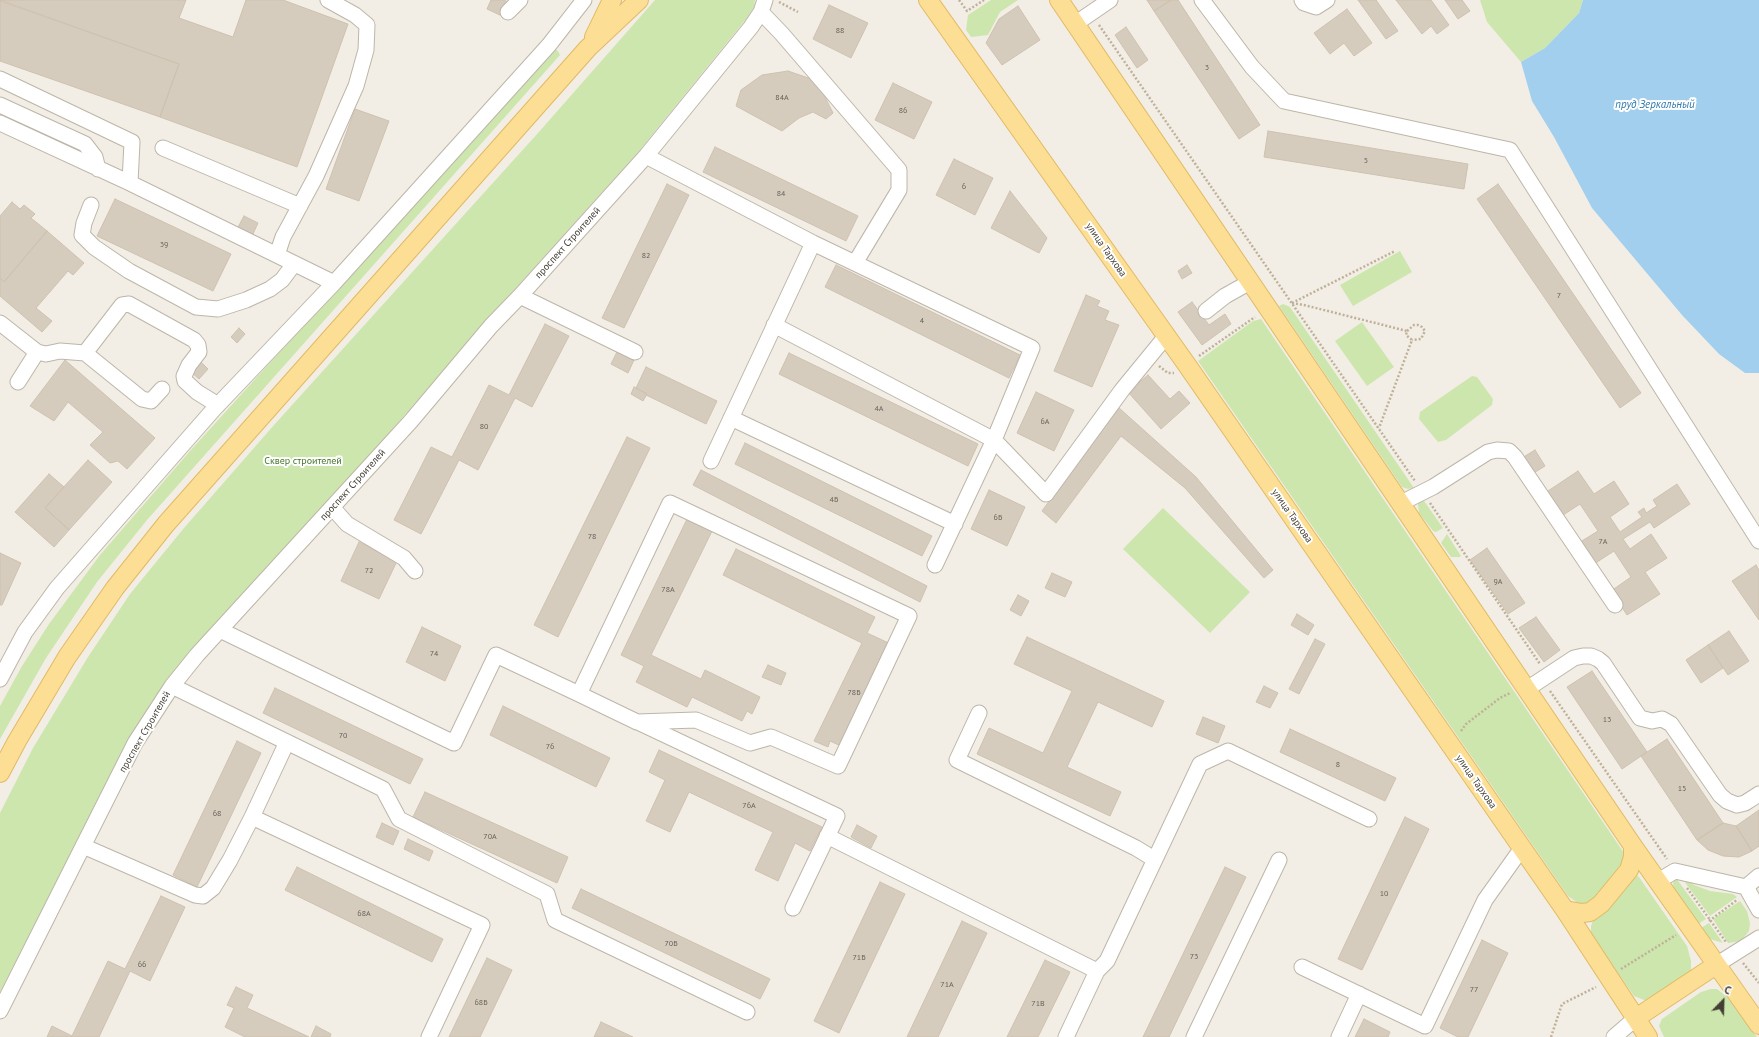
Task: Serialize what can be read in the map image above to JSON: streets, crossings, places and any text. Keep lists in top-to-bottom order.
{
  "streets": {
    "main road": ["улица Тархова"],
    "street": ["проспект Строителей"]
  },
  "water": ["пруд Зеркальный"],
  "parks": ["Cквер cтроителей"],
  "house_numbers": [
    "88",
    "3",
    "84А",
    "86",
    "5",
    "6",
    "84",
    "39",
    "82",
    "7",
    "4",
    "4А",
    "6А",
    "80",
    "4Б",
    "6Б",
    "78",
    "7А",
    "72",
    "9А",
    "78А",
    "74",
    "78Б",
    "13",
    "70",
    "76",
    "8",
    "15",
    "76А",
    "68",
    "70А",
    "10",
    "68А",
    "70Б",
    "73",
    "71Б",
    "66",
    "71А",
    "77",
    "68Б",
    "71В"
  ],
  "north": "top right"
}
